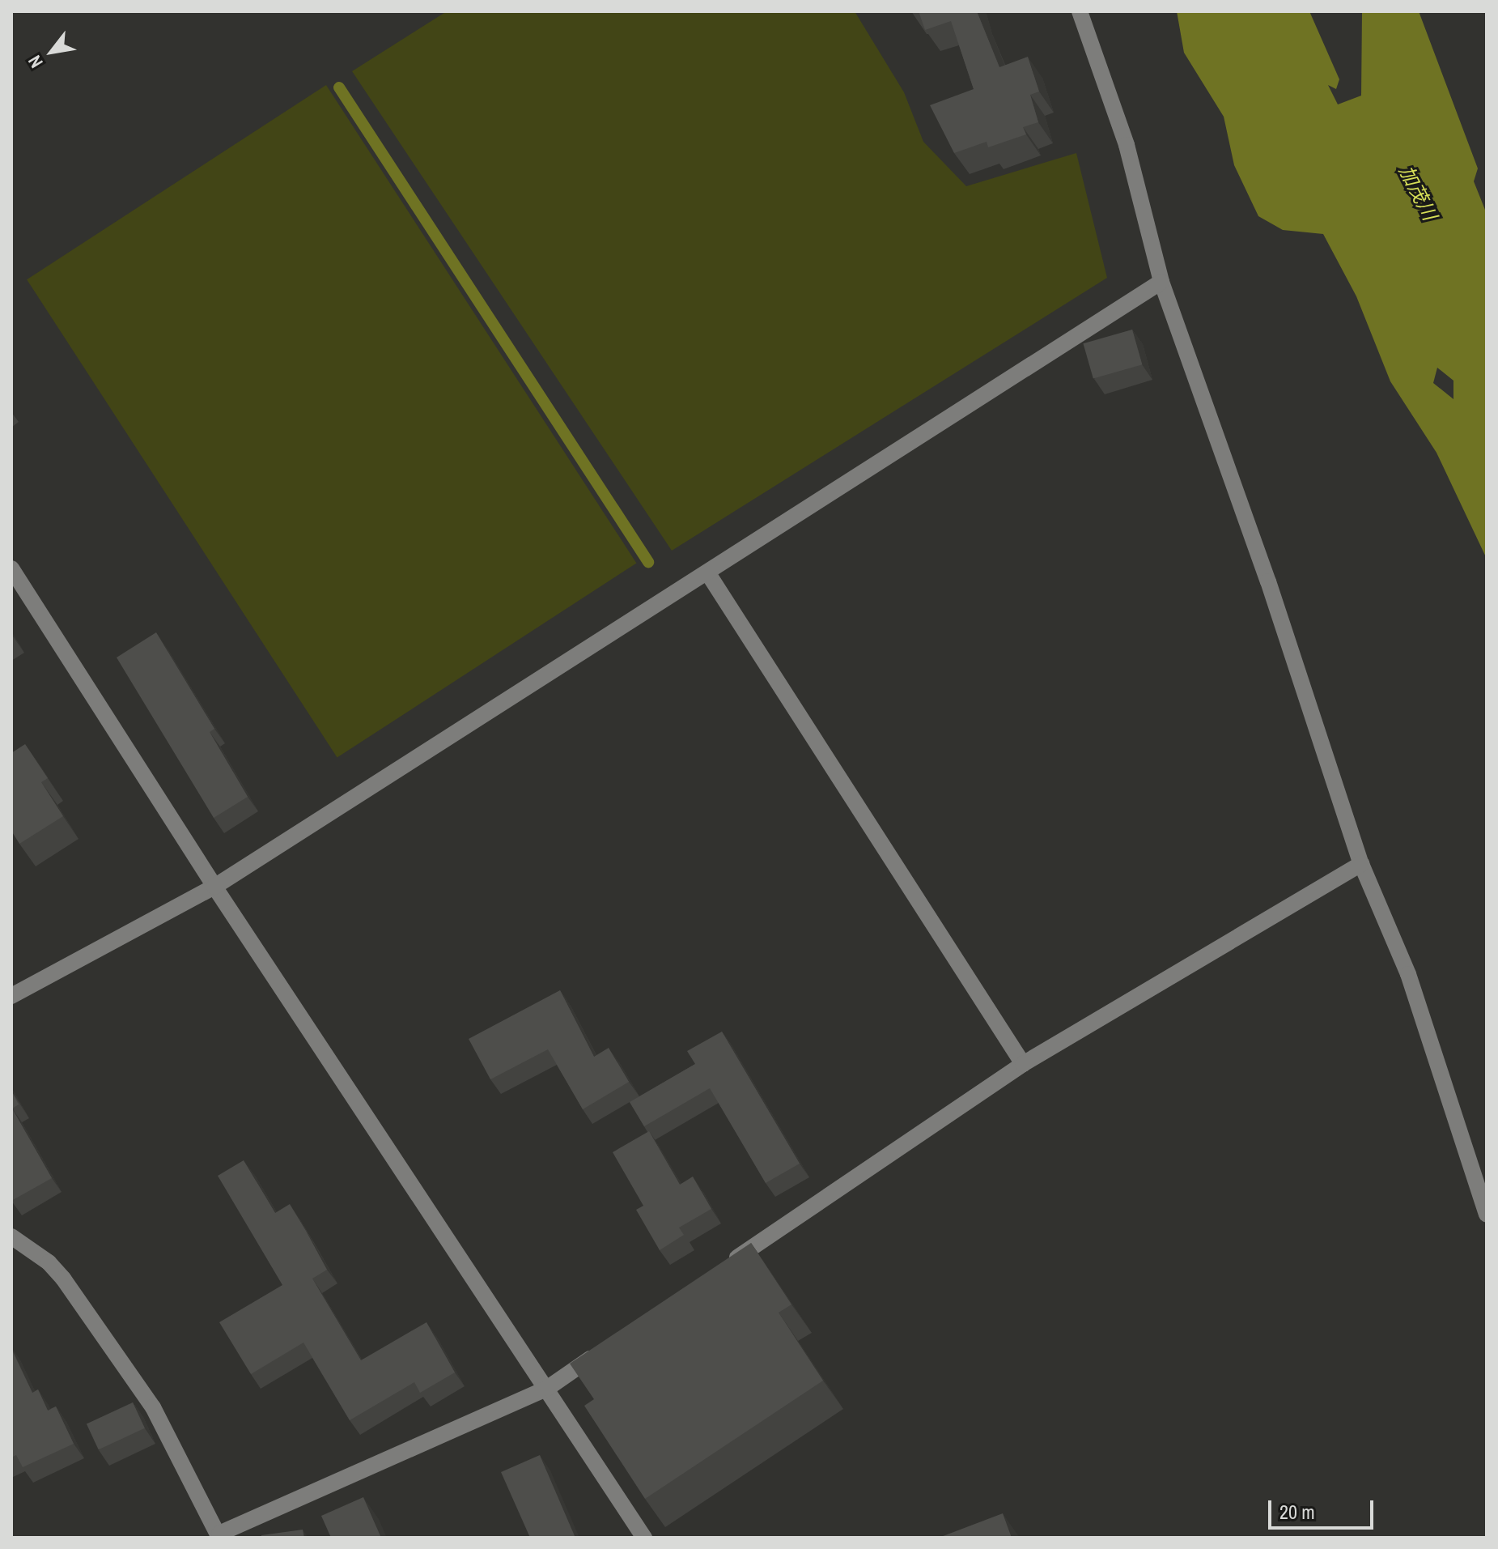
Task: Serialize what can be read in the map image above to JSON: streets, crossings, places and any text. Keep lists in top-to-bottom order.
{
  "water": ["加茂川"],
  "scale_bar": "20 m",
  "north": "bottom left"
}
